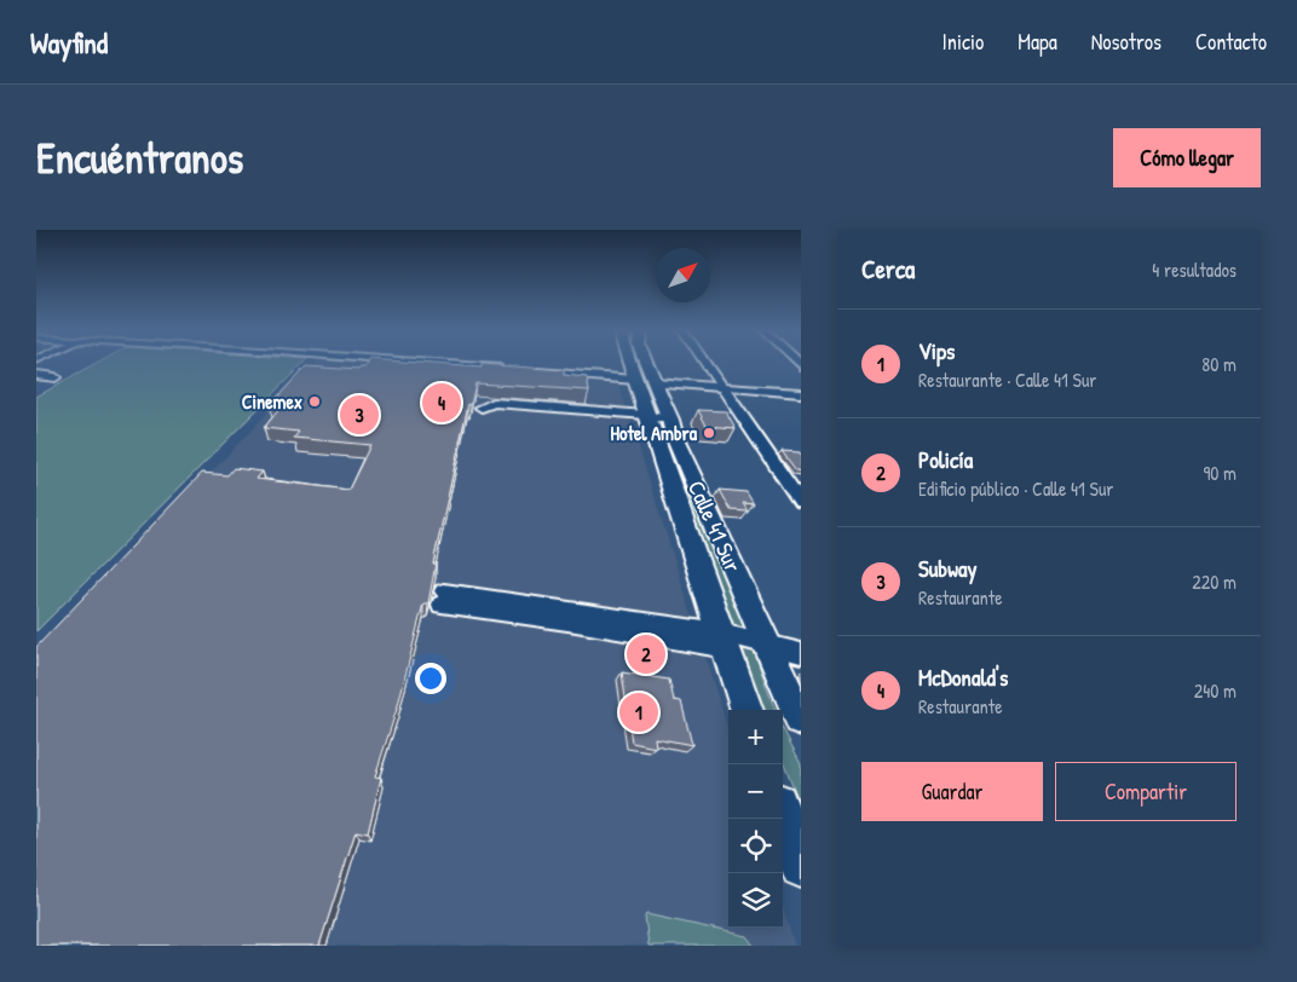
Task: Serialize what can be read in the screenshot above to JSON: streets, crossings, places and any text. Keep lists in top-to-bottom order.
{
  "streets": {
    "main road": ["Calle 41 Sur"]
  },
  "places": ["Cinemex", "Hotel Ambra"],
  "north": "top right",
  "page": {
    "header": "Wayfind",
    "nav": [
      "Inicio",
      "Mapa",
      "Nosotros",
      "Contacto"
    ],
    "buttons": [
      "Cómo llegar",
      ["Guardar", "Compartir"]
    ],
    "title": "Encuéntranos",
    "heading": ["Cerca", "4 resultados"],
    "list": [
      {
        "mark": "1",
        "name": "Vips",
        "note": "Restaurante · Calle 41 Sur",
        "value": "80 m"
      },
      {
        "mark": "2",
        "name": "Policía",
        "note": "Edificio público · Calle 41 Sur",
        "value": "90 m"
      },
      {
        "mark": "3",
        "name": "Subway",
        "note": "Restaurante",
        "value": "220 m"
      },
      {
        "mark": "4",
        "name": "McDonald's",
        "note": "Restaurante",
        "value": "240 m"
      }
    ],
    "pins": [
      "4",
      "3",
      "2",
      "1"
    ],
    "map_buttons": ["+", "−"]
  }
}
